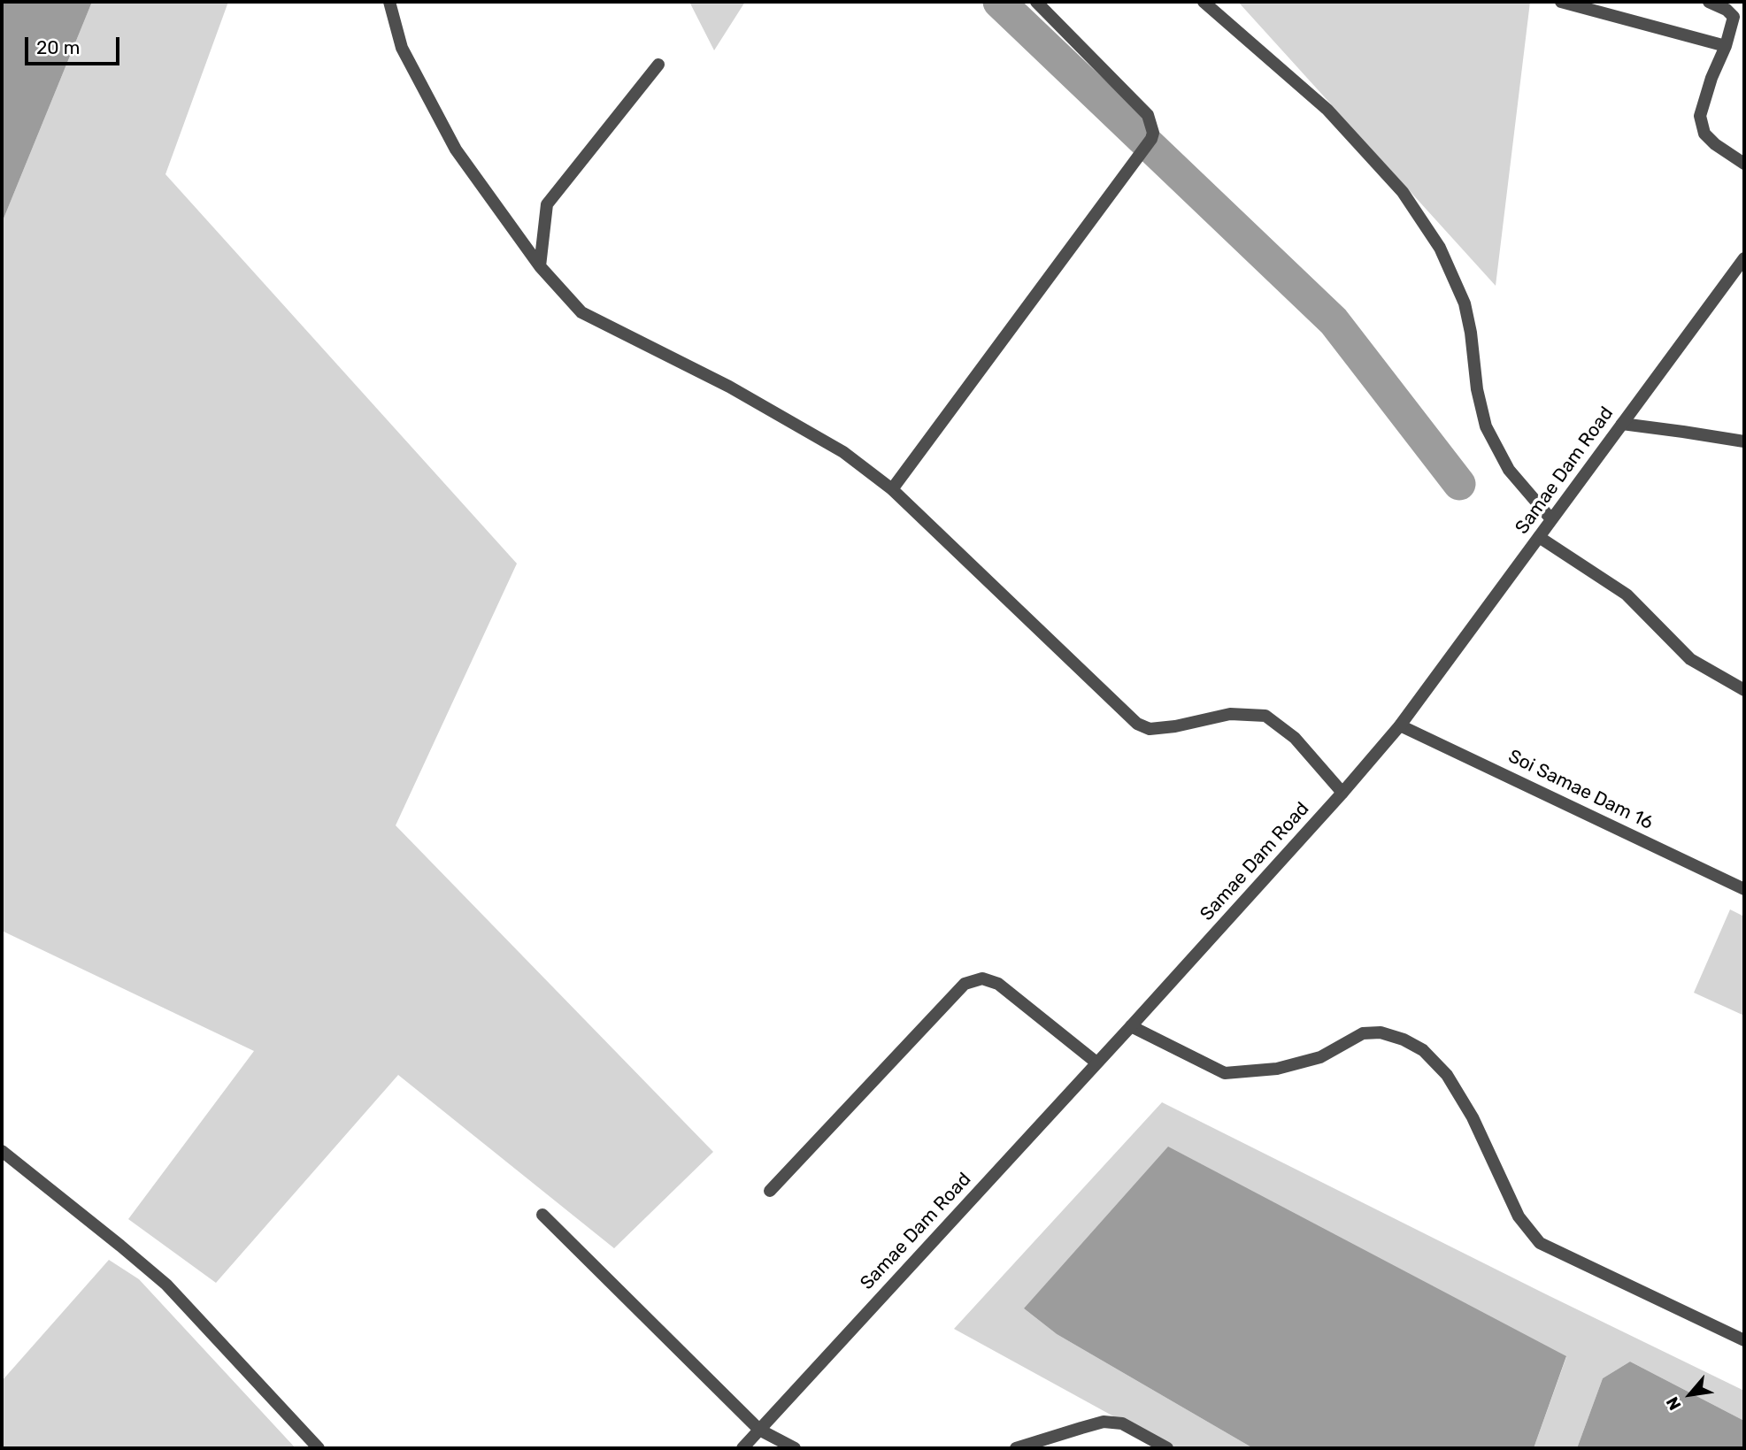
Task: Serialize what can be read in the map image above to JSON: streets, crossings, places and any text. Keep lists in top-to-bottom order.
{
  "streets": {
    "street": ["Samae Dam Road", "Soi Samae Dam 16"]
  },
  "crossings": [
    ["Samae Dam Road", "Soi Samae Dam 16"]
  ],
  "scale_bar": "20 m",
  "north": "bottom left"
}
